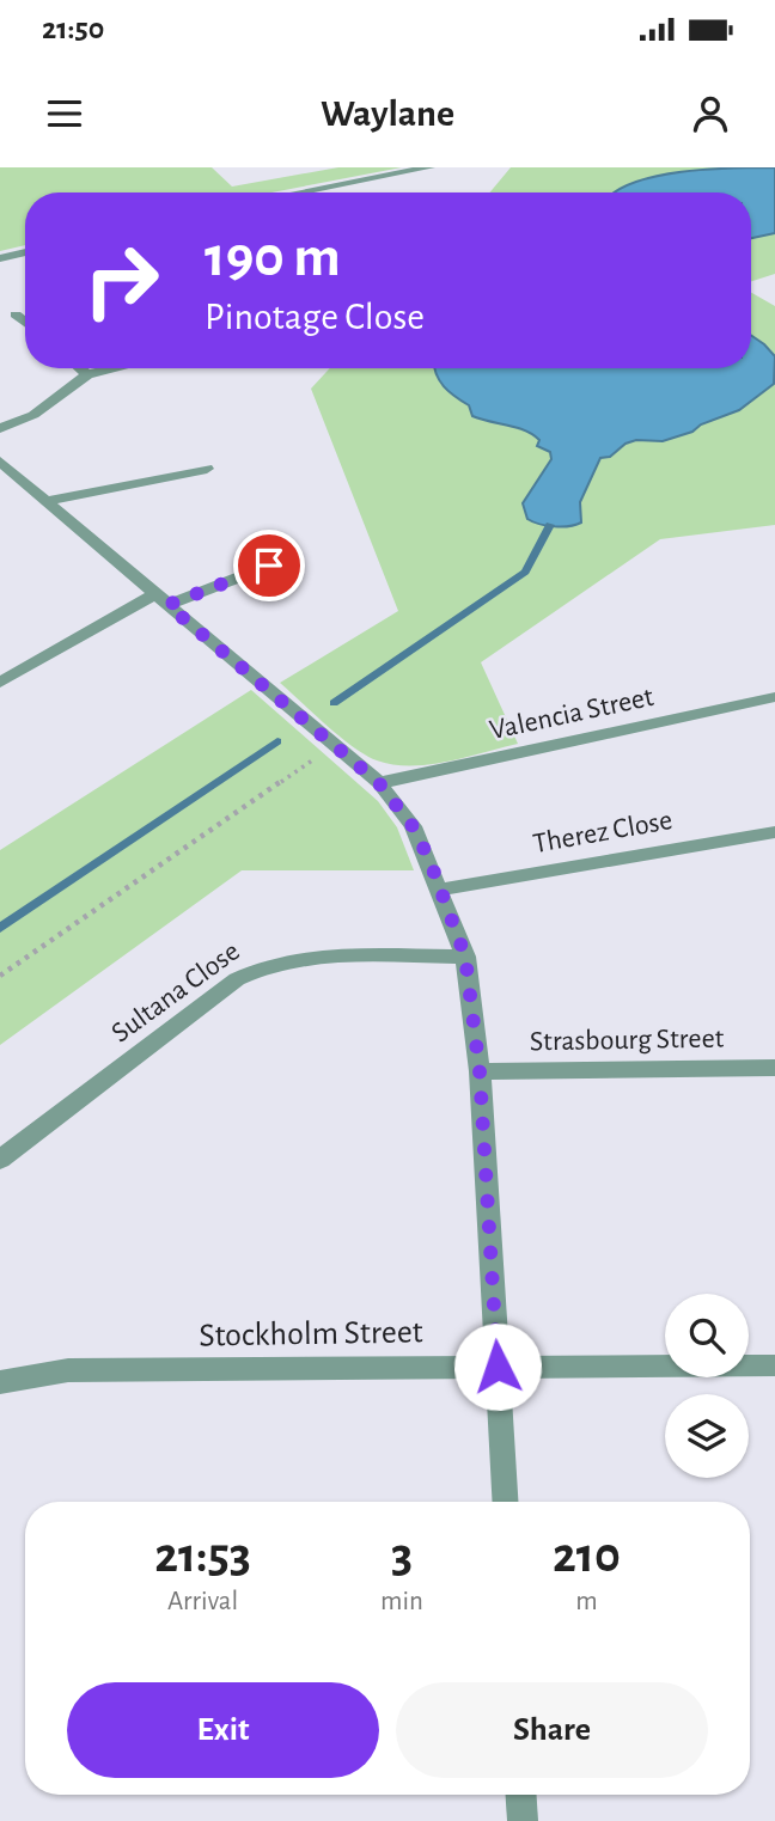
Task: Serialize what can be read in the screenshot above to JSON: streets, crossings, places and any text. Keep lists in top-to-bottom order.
{
  "streets": {
    "street": [
      "Valencia Street",
      "Therez Close",
      "Sultana Close",
      "Strasbourg Street",
      "Stockholm Street"
    ]
  },
  "page": {
    "status": "21:50",
    "header": "Waylane",
    "turn": ["190 m", "Pinotage Close"],
    "eta": [
      "21:53",
      "Arrival",
      "3",
      "min",
      "210",
      "m"
    ],
    "buttons": ["Exit", "Share"]
  }
}
